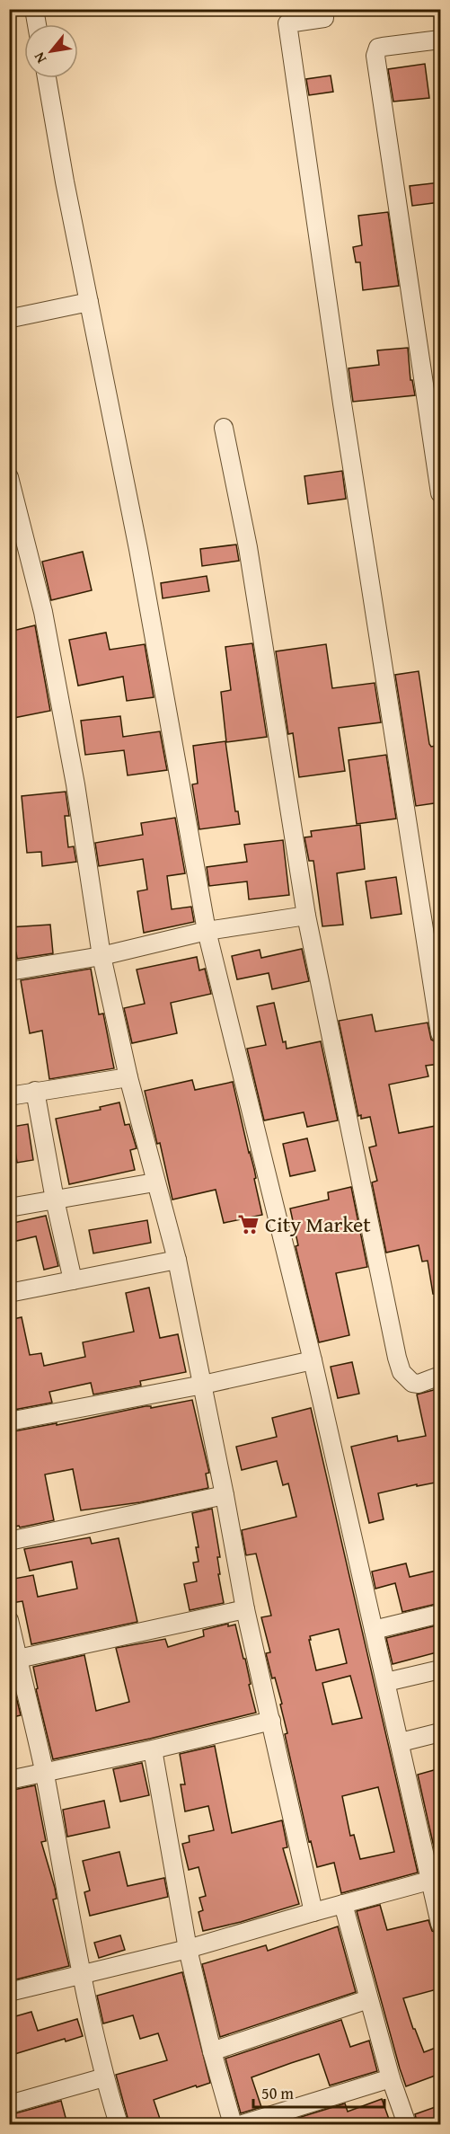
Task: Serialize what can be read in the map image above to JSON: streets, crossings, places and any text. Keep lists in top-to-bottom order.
{
  "places": {
    "supermarket": ["City Market"]
  },
  "scale_bar": "50 m",
  "north": "bottom left"
}
